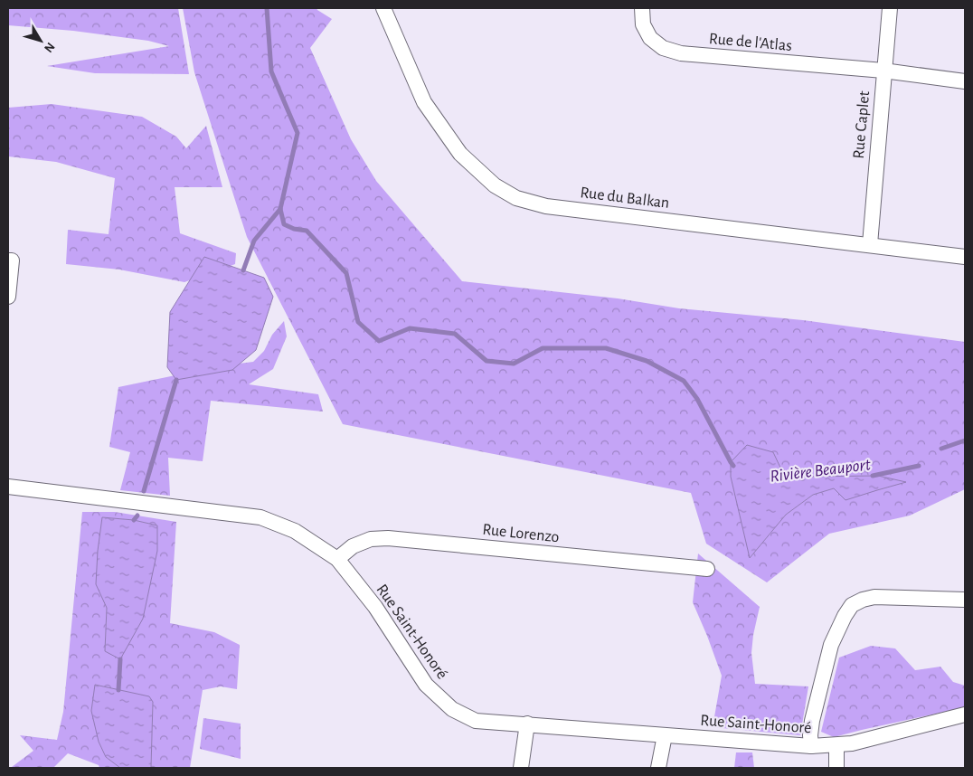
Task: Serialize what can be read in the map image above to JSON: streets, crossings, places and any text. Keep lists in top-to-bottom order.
{
  "streets": {
    "street": [
      "Rue de l'Atlas",
      "Rue Caplet",
      "Rue du Balkan",
      "Rue Lorenzo",
      "Rue Saint-Honoré"
    ]
  },
  "crossings": [
    ["Rue de l'Atlas", "Rue Caplet"],
    ["Rue Caplet", "Rue du Balkan"],
    ["Rue Lorenzo", "Rue Saint-Honoré"]
  ],
  "water": ["Rivière Beauport"],
  "north": "bottom right"
}
